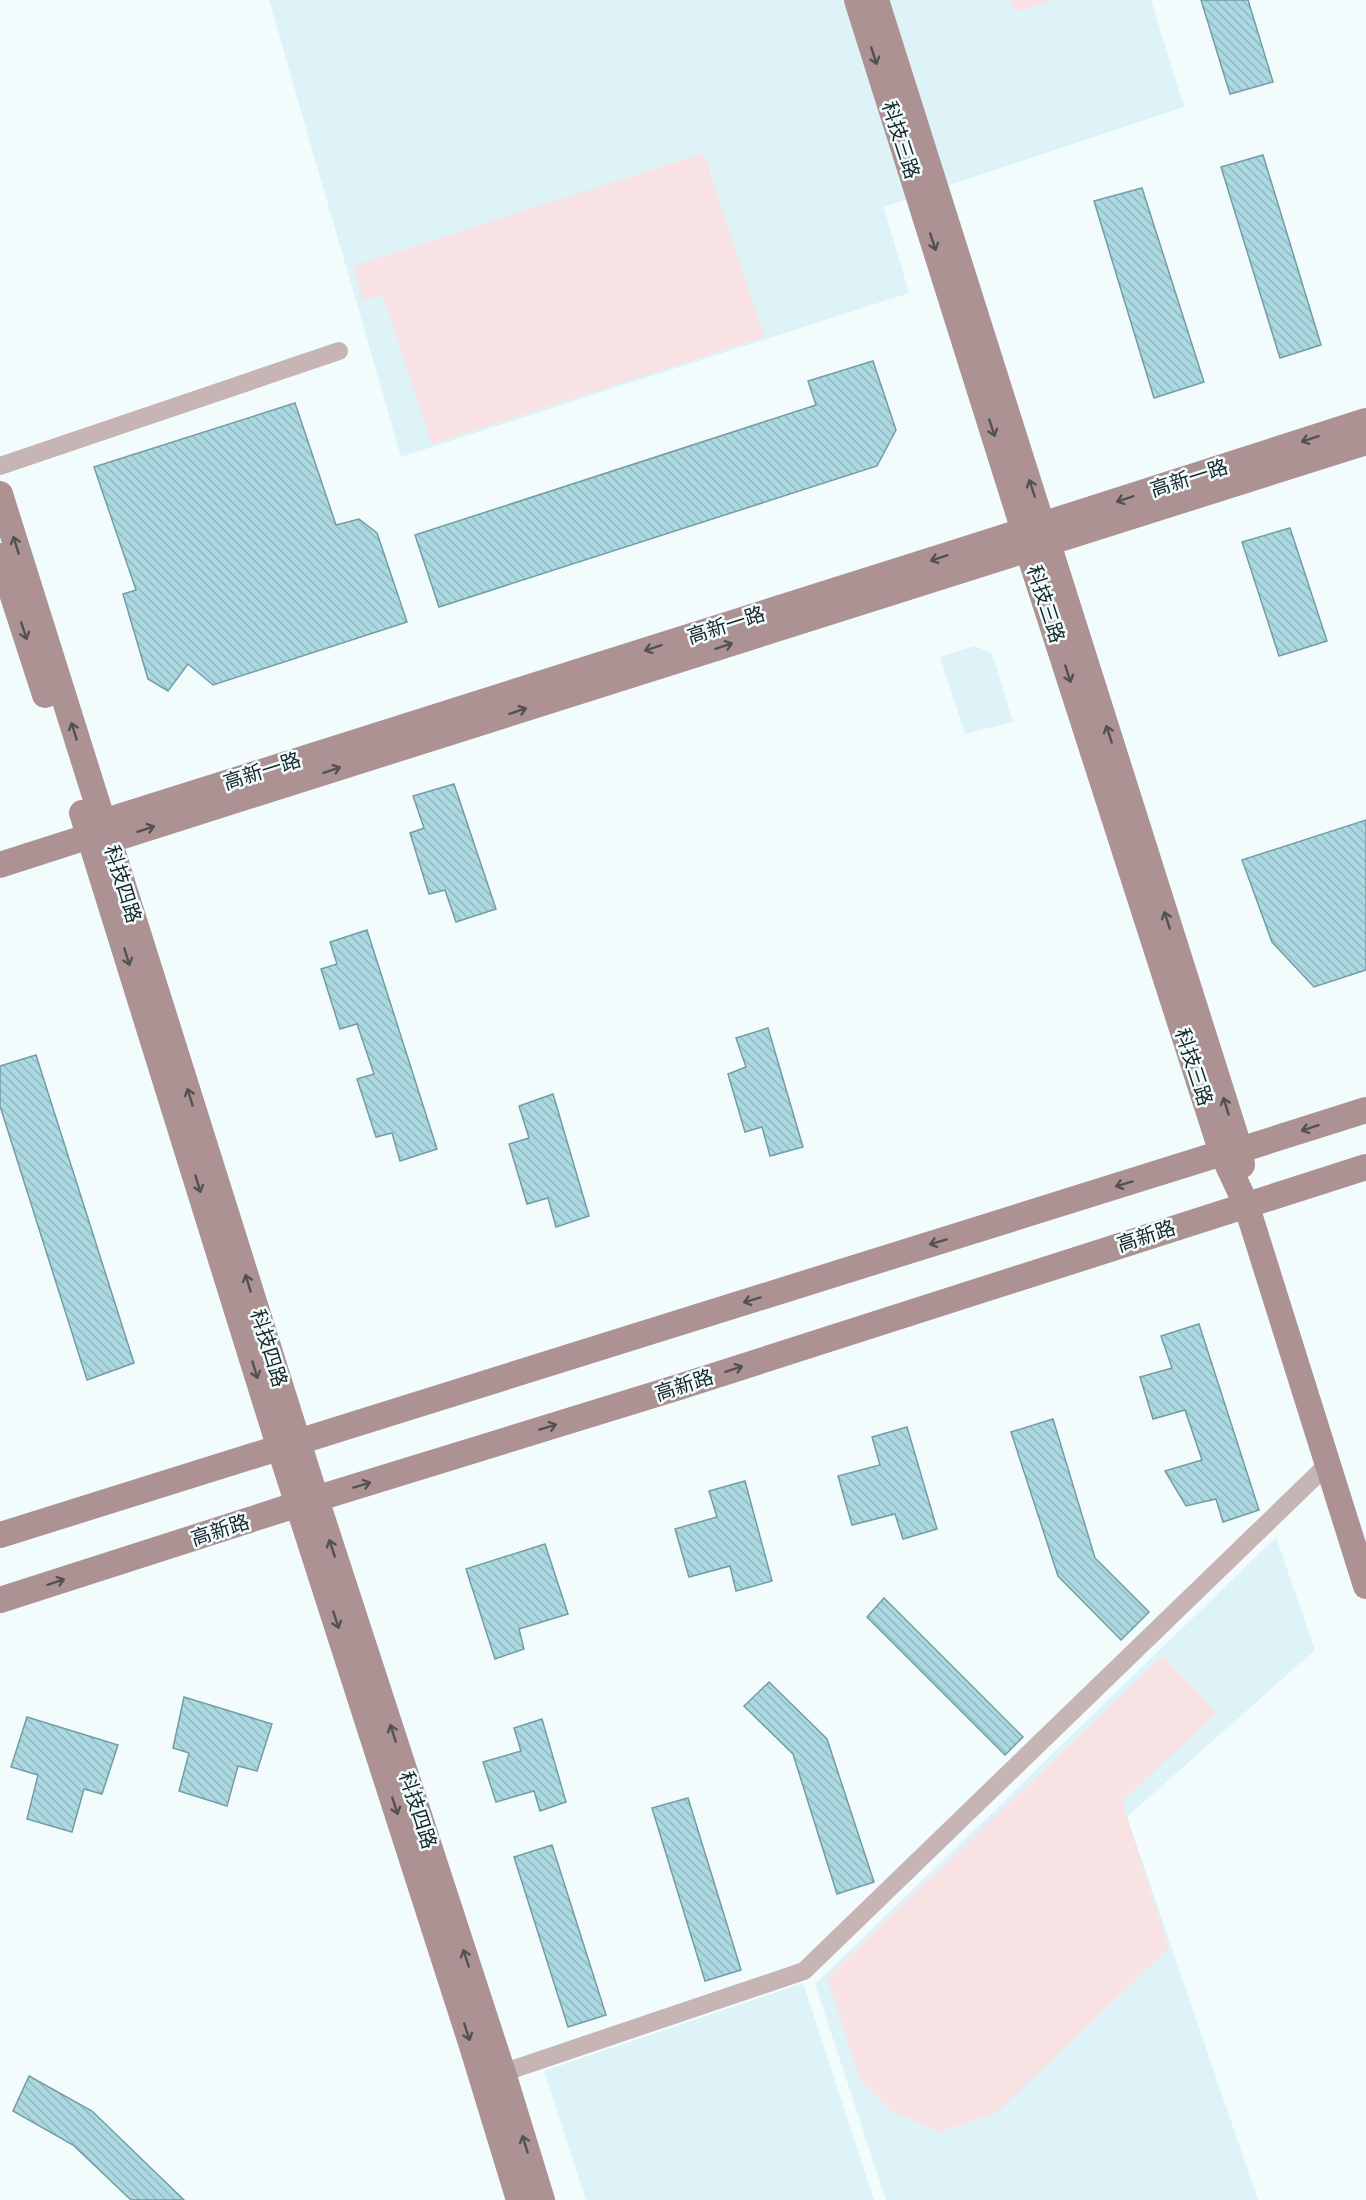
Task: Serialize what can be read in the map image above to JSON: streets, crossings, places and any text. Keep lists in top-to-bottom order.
{
  "streets": {
    "street": [
      "科技三路",
      "高新一路",
      "科技四路",
      "高新路"
    ]
  },
  "crossings": [
    ["科技三路", "高新一路"],
    ["科技三路", "高新路"],
    ["高新一路", "科技四路"],
    ["科技四路", "高新路"]
  ]
}
